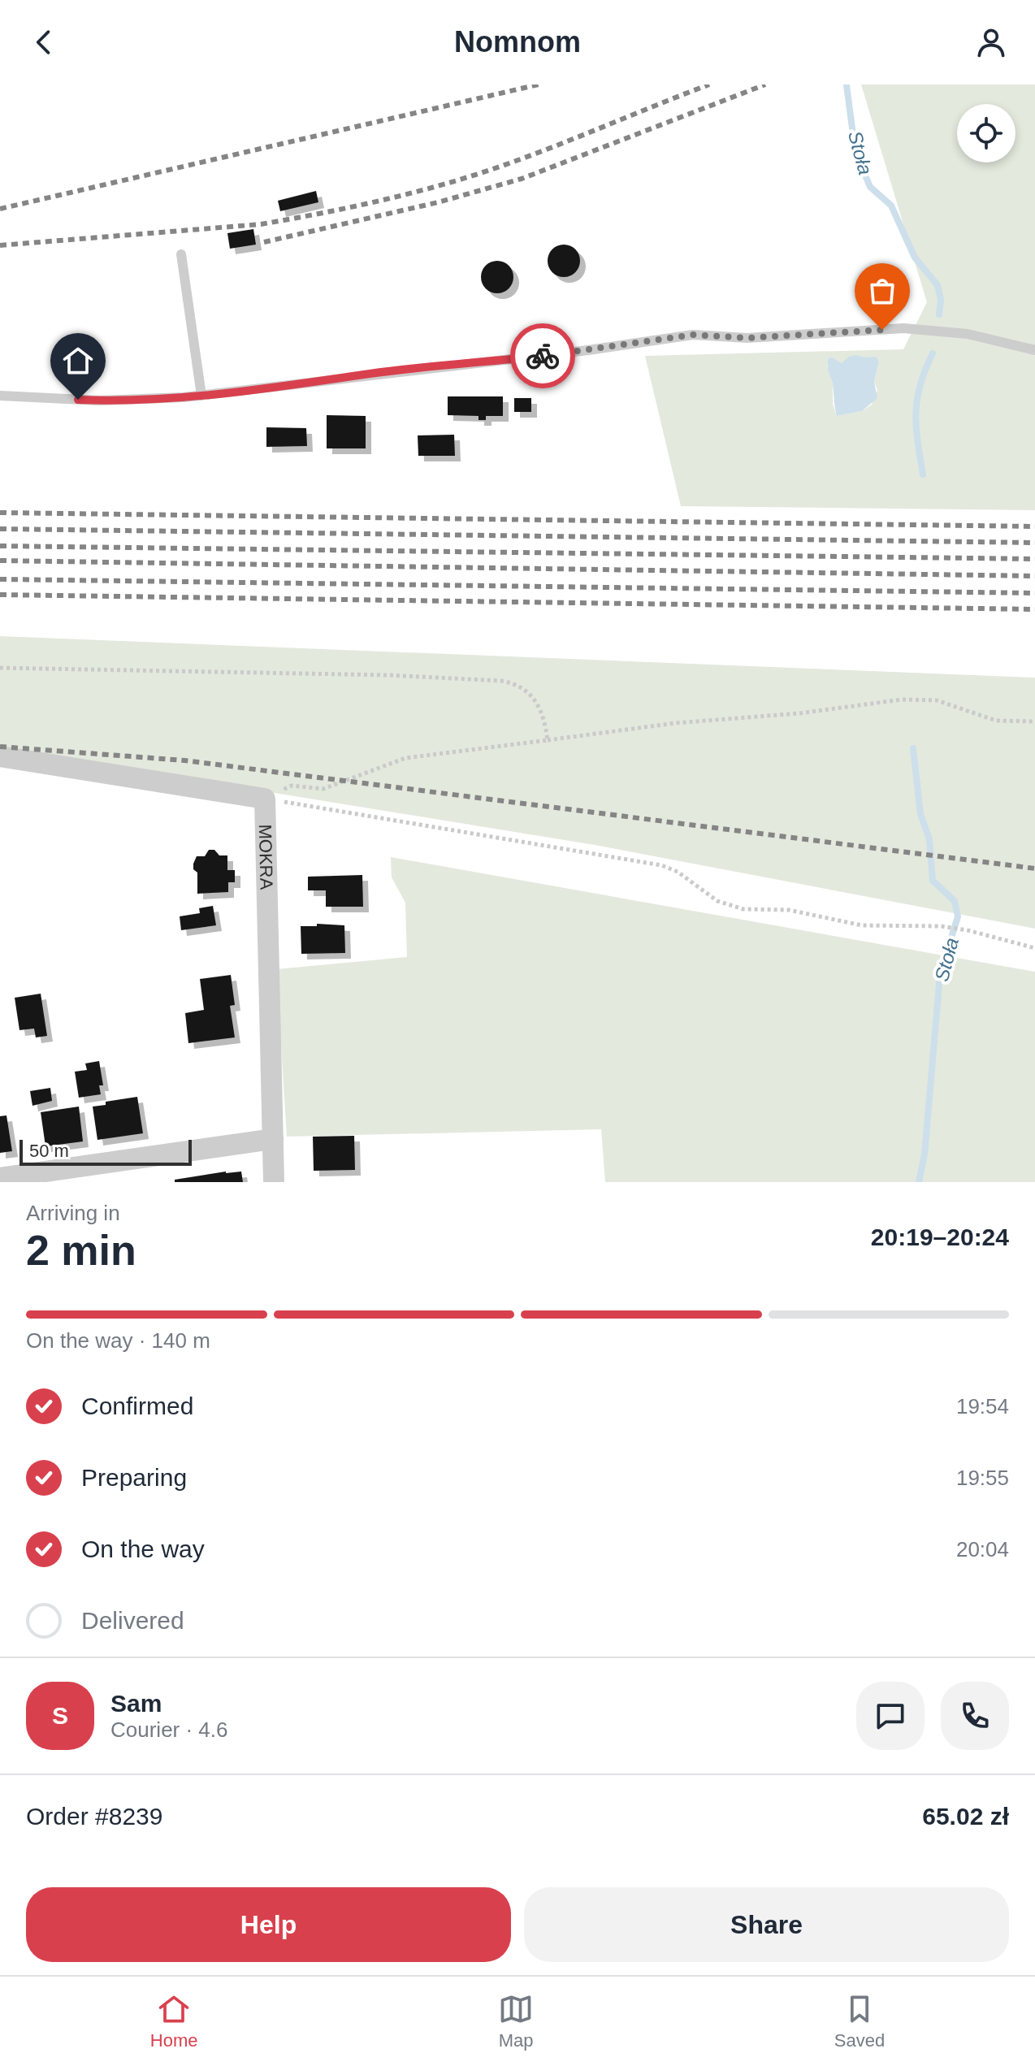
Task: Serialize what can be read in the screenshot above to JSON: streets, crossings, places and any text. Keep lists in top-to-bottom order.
{
  "streets": {
    "street": ["MOKRA"]
  },
  "water": ["Stoła"],
  "scale_bar": "50 m",
  "page": {
    "header": "Nomnom",
    "scale": "50 m",
    "heading": ["2 min", "Arriving in", "20:19–20:24"],
    "panel": [
      "Sam",
      "Courier · 4.6",
      "Order #8239",
      "65.02 zł"
    ],
    "bar": "On the way · 140 m",
    "list": [
      ["Confirmed", "19:54"],
      ["Preparing", "19:55"],
      ["On the way", "20:04"],
      "Delivered"
    ],
    "round": "S",
    "buttons": ["Help", "Share"],
    "tabs": ["Home", "Map", "Saved"]
  }
}
